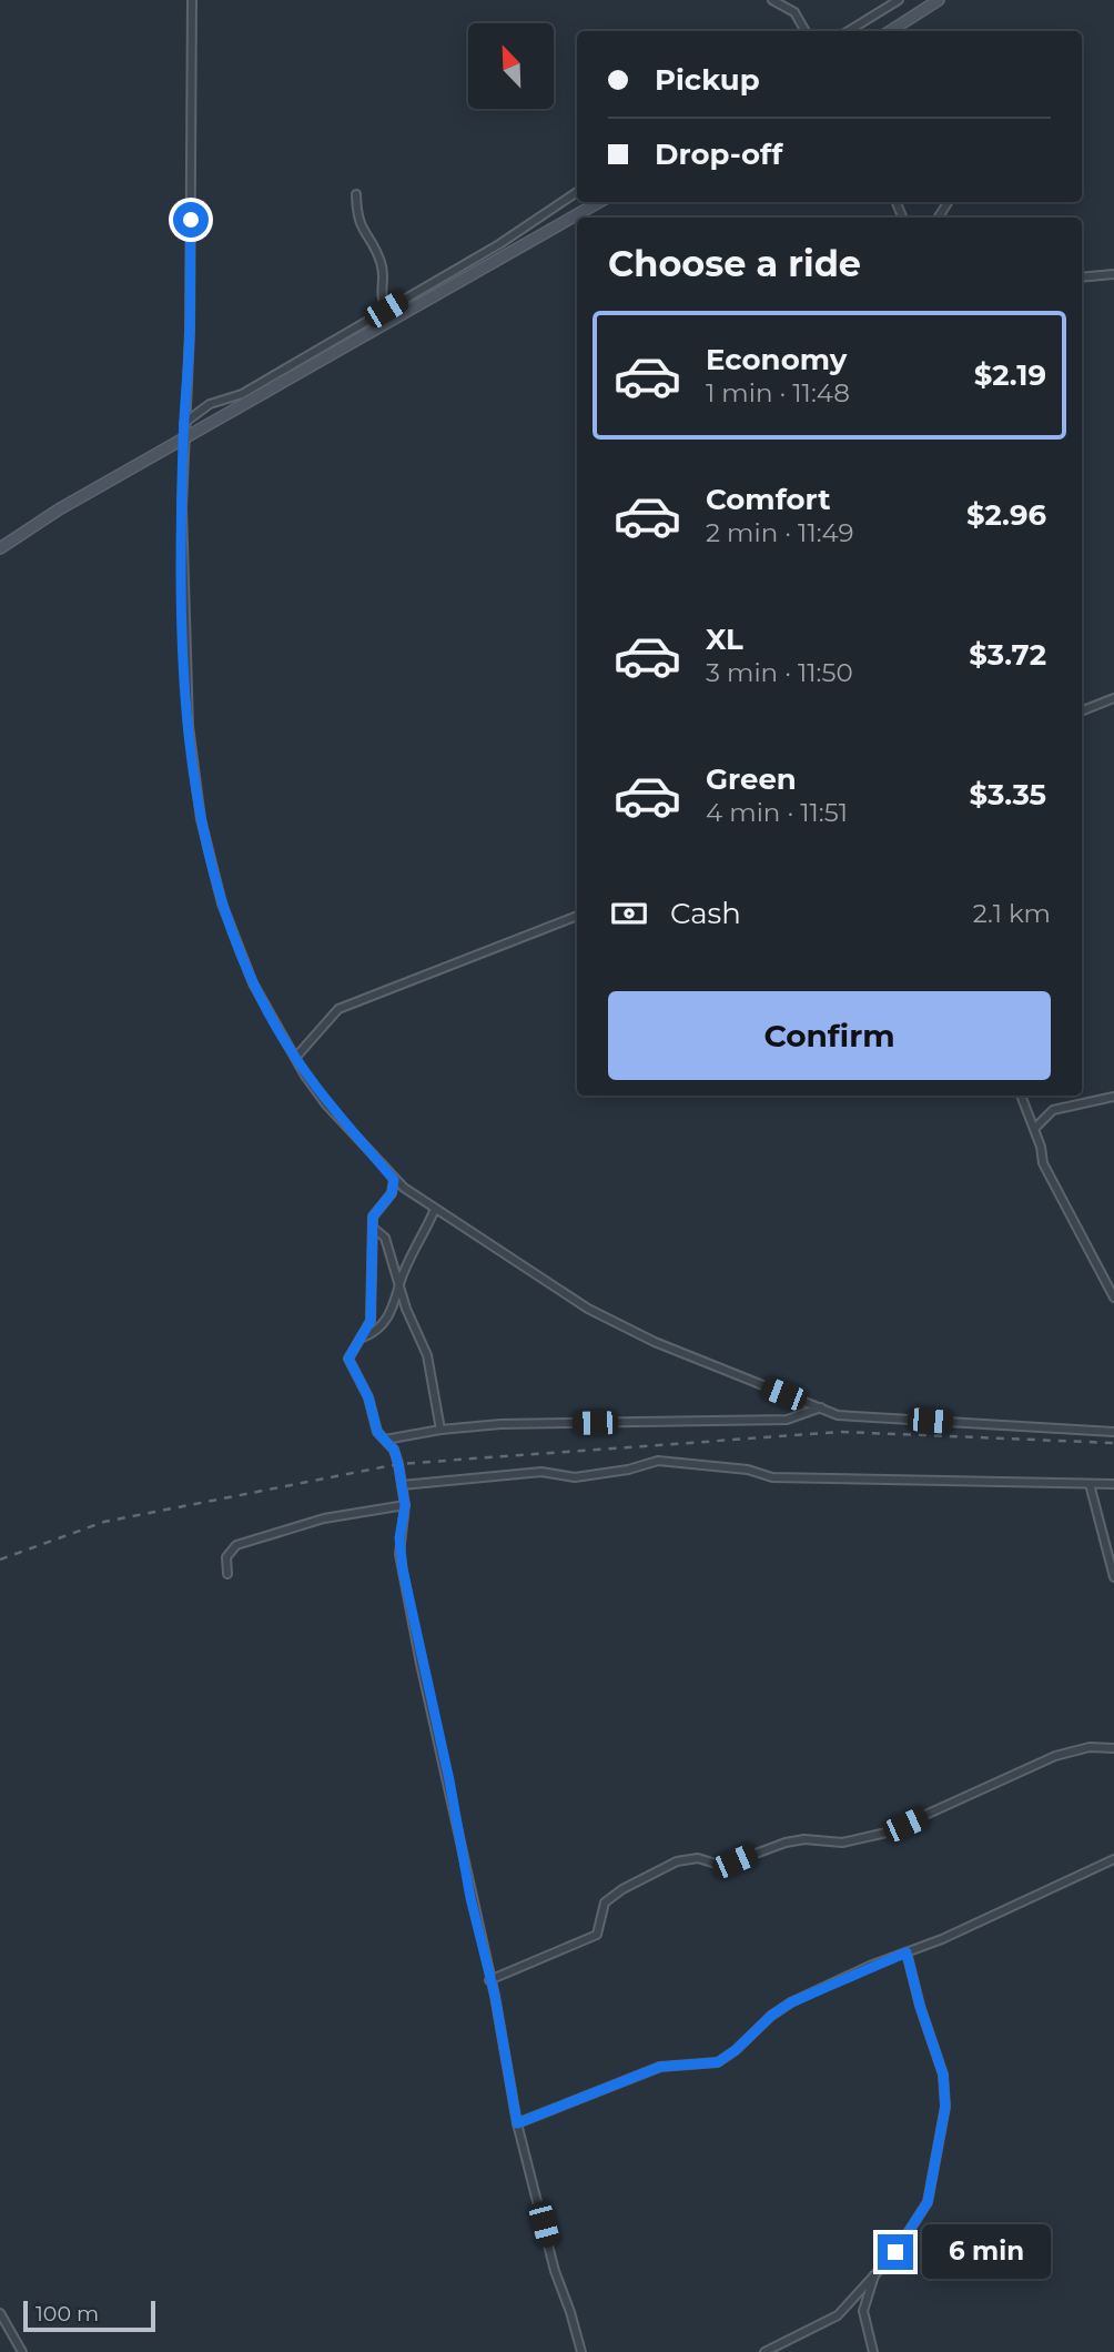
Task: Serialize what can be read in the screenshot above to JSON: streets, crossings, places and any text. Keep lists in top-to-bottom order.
{
  "scale_bar": "100 m",
  "north": "top left",
  "page": {
    "banner": ["Pickup", "Drop-off"],
    "heading": "Choose a ride",
    "list": [
      {
        "name": "Economy",
        "note": "1 min · 11:48",
        "value": "$2.19"
      },
      {
        "name": "Comfort",
        "note": "2 min · 11:49",
        "value": "$2.96"
      },
      {
        "name": "XL",
        "note": "3 min · 11:50",
        "value": "$3.72"
      },
      {
        "name": "Green",
        "note": "4 min · 11:51",
        "value": "$3.35"
      }
    ],
    "pay": ["Cash", "2.1 km"],
    "buttons": "Confirm",
    "bubble": "6 min",
    "scale": "100 m"
  }
}
